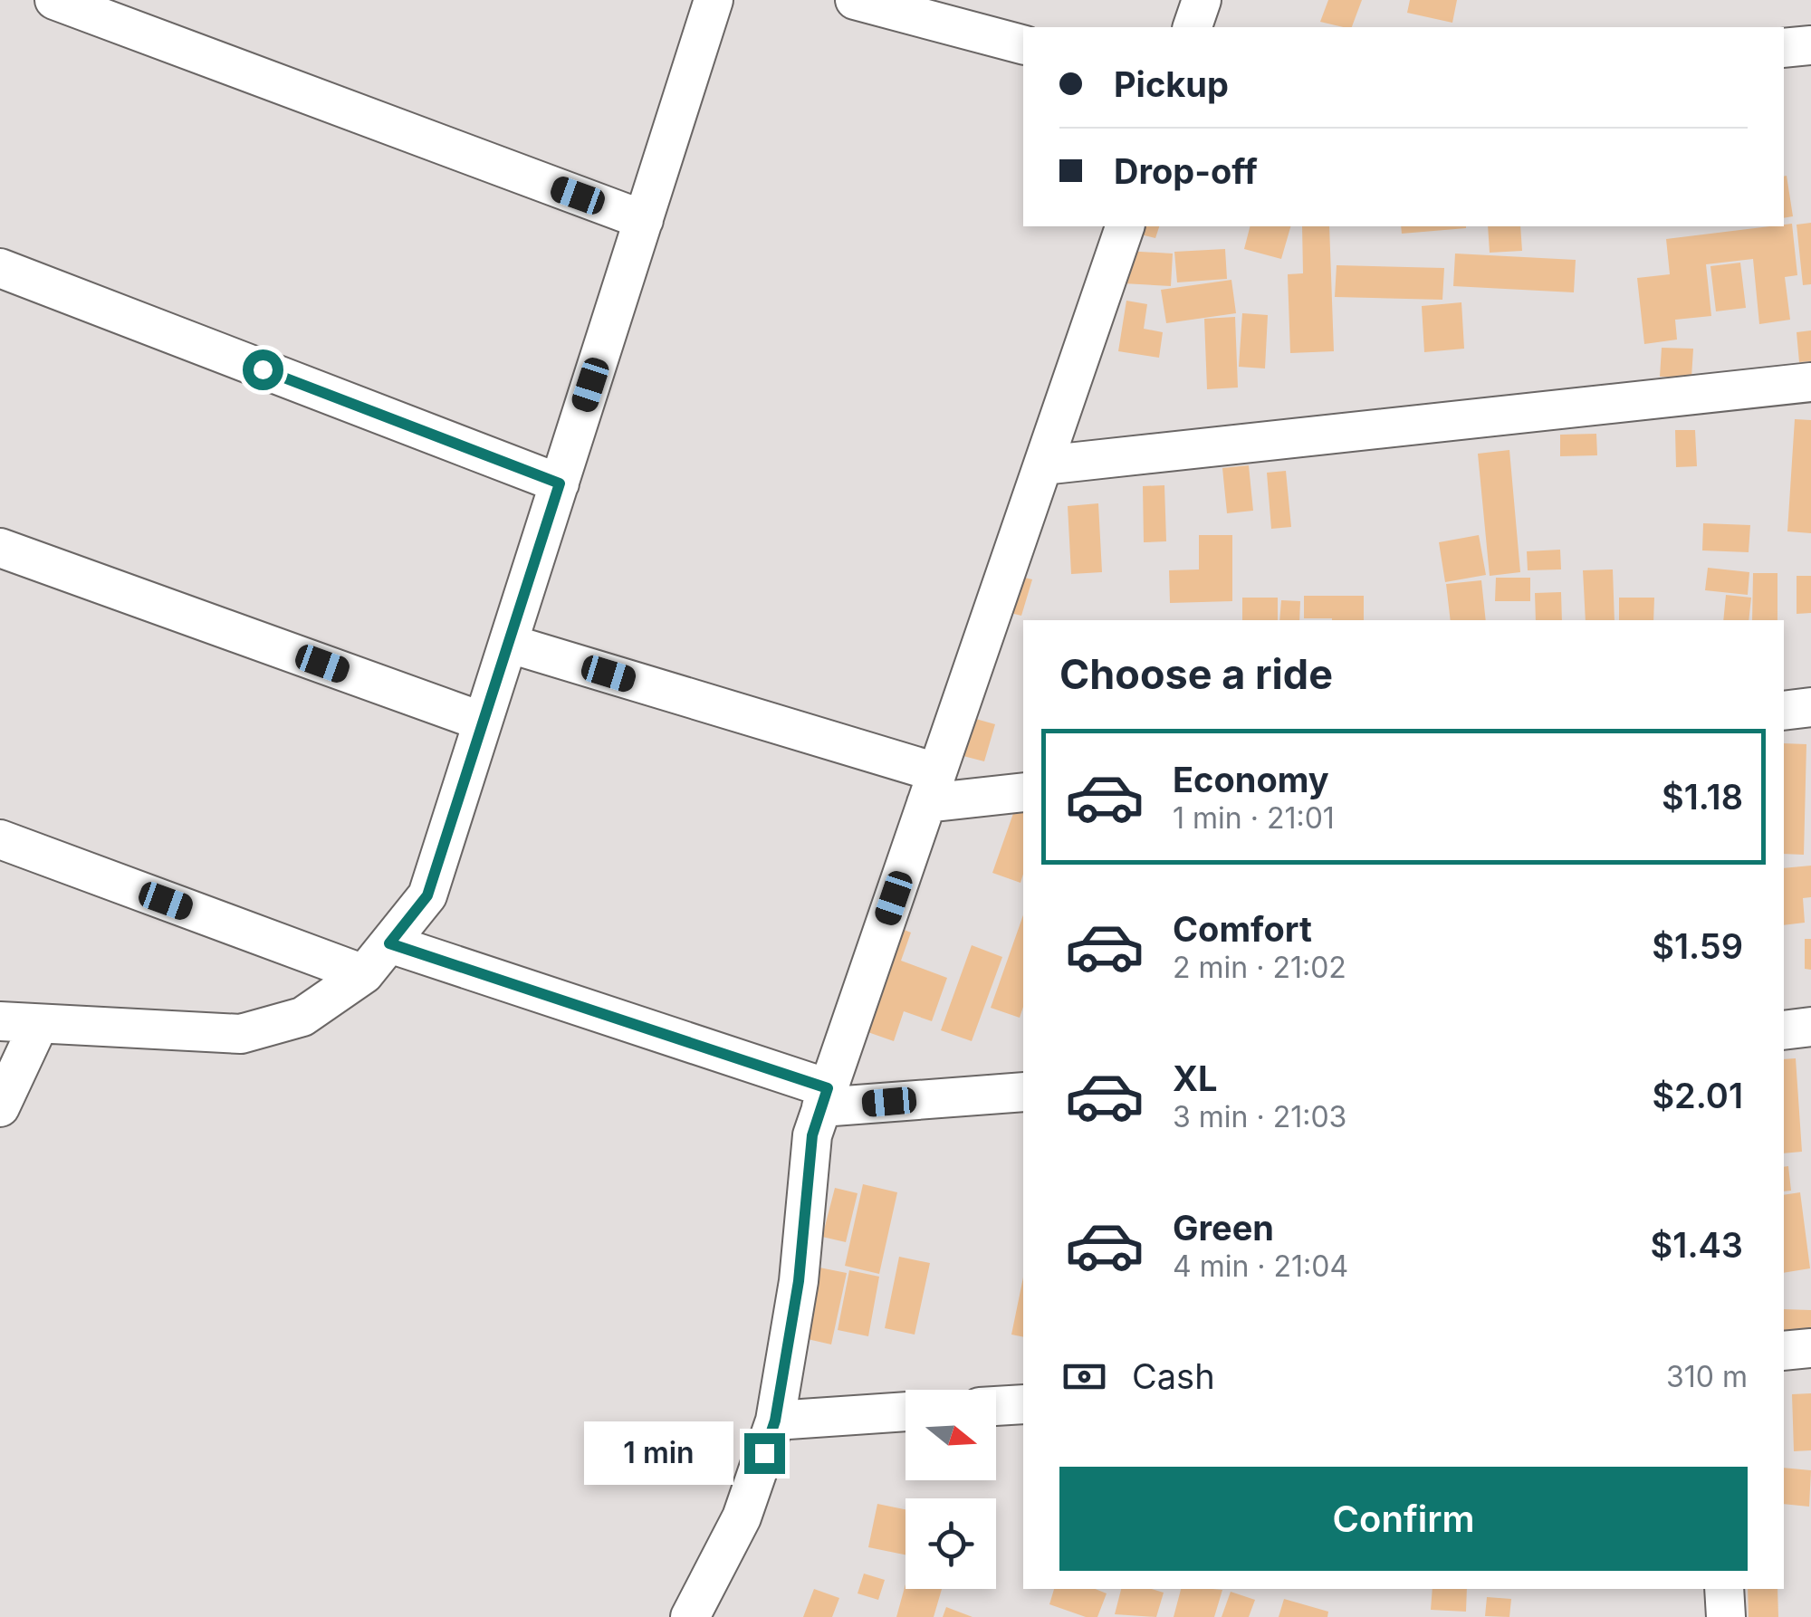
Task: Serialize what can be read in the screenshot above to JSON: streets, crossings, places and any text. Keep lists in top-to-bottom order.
{
  "north": "right",
  "page": {
    "banner": ["Pickup", "Drop-off"],
    "heading": "Choose a ride",
    "list": [
      {
        "name": "Economy",
        "note": "1 min · 21:01",
        "value": "$1.18"
      },
      {
        "name": "Comfort",
        "note": "2 min · 21:02",
        "value": "$1.59"
      },
      {
        "name": "XL",
        "note": "3 min · 21:03",
        "value": "$2.01"
      },
      {
        "name": "Green",
        "note": "4 min · 21:04",
        "value": "$1.43"
      }
    ],
    "pay": ["Cash", "310 m"],
    "bubble": "1 min",
    "buttons": "Confirm"
  }
}
